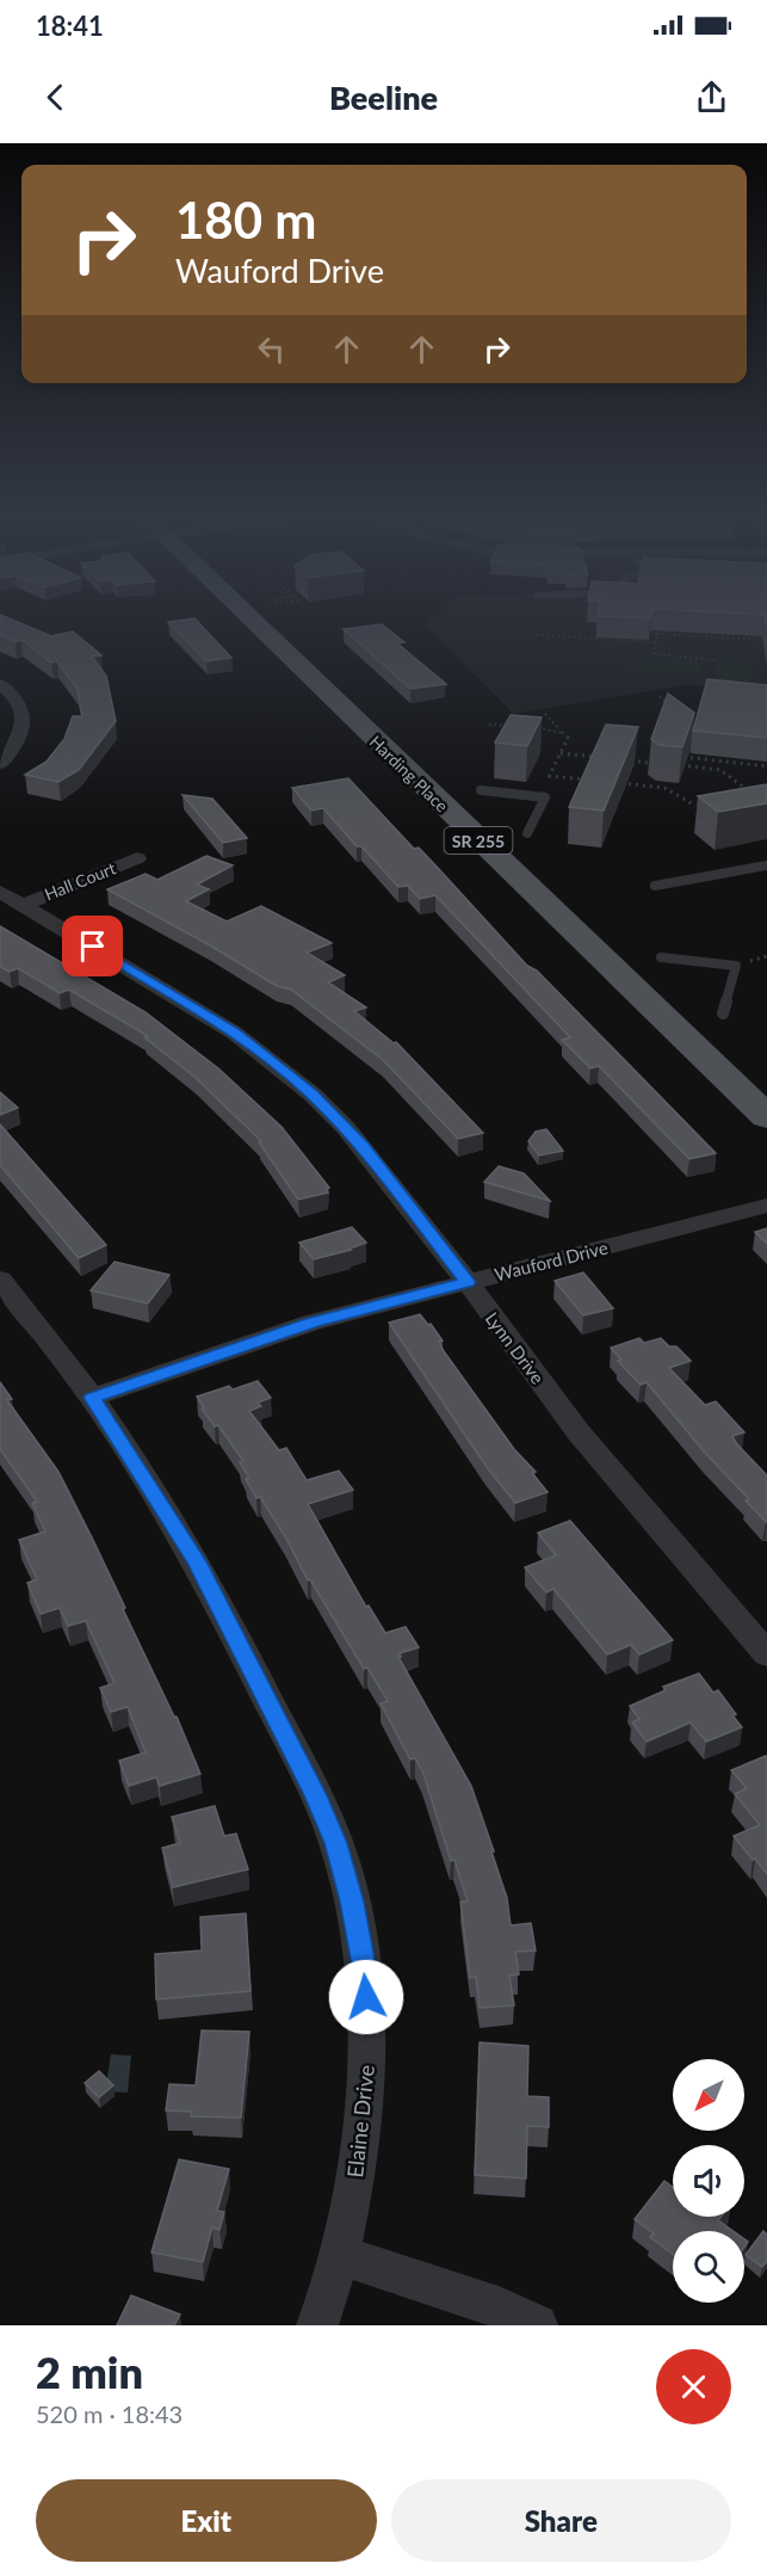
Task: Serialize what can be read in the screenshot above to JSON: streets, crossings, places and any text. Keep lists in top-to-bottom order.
{
  "streets": {
    "main road": ["Harding Place", "SR 255"],
    "street": [
      "Hall Court",
      "Wauford Drive",
      "Lynn Drive",
      "Elaine Drive"
    ]
  },
  "crossings": [
    ["Hall Court", "Lynn Drive"],
    ["Wauford Drive", "Lynn Drive"],
    ["Wauford Drive", "Elaine Drive"]
  ],
  "north": "bottom left",
  "page": {
    "status": "18:41",
    "header": "Beeline",
    "turn": ["180 m", "Wauford Drive"],
    "heading": ["2 min", "520 m · 18:43"],
    "buttons": ["Exit", "Share"]
  }
}
